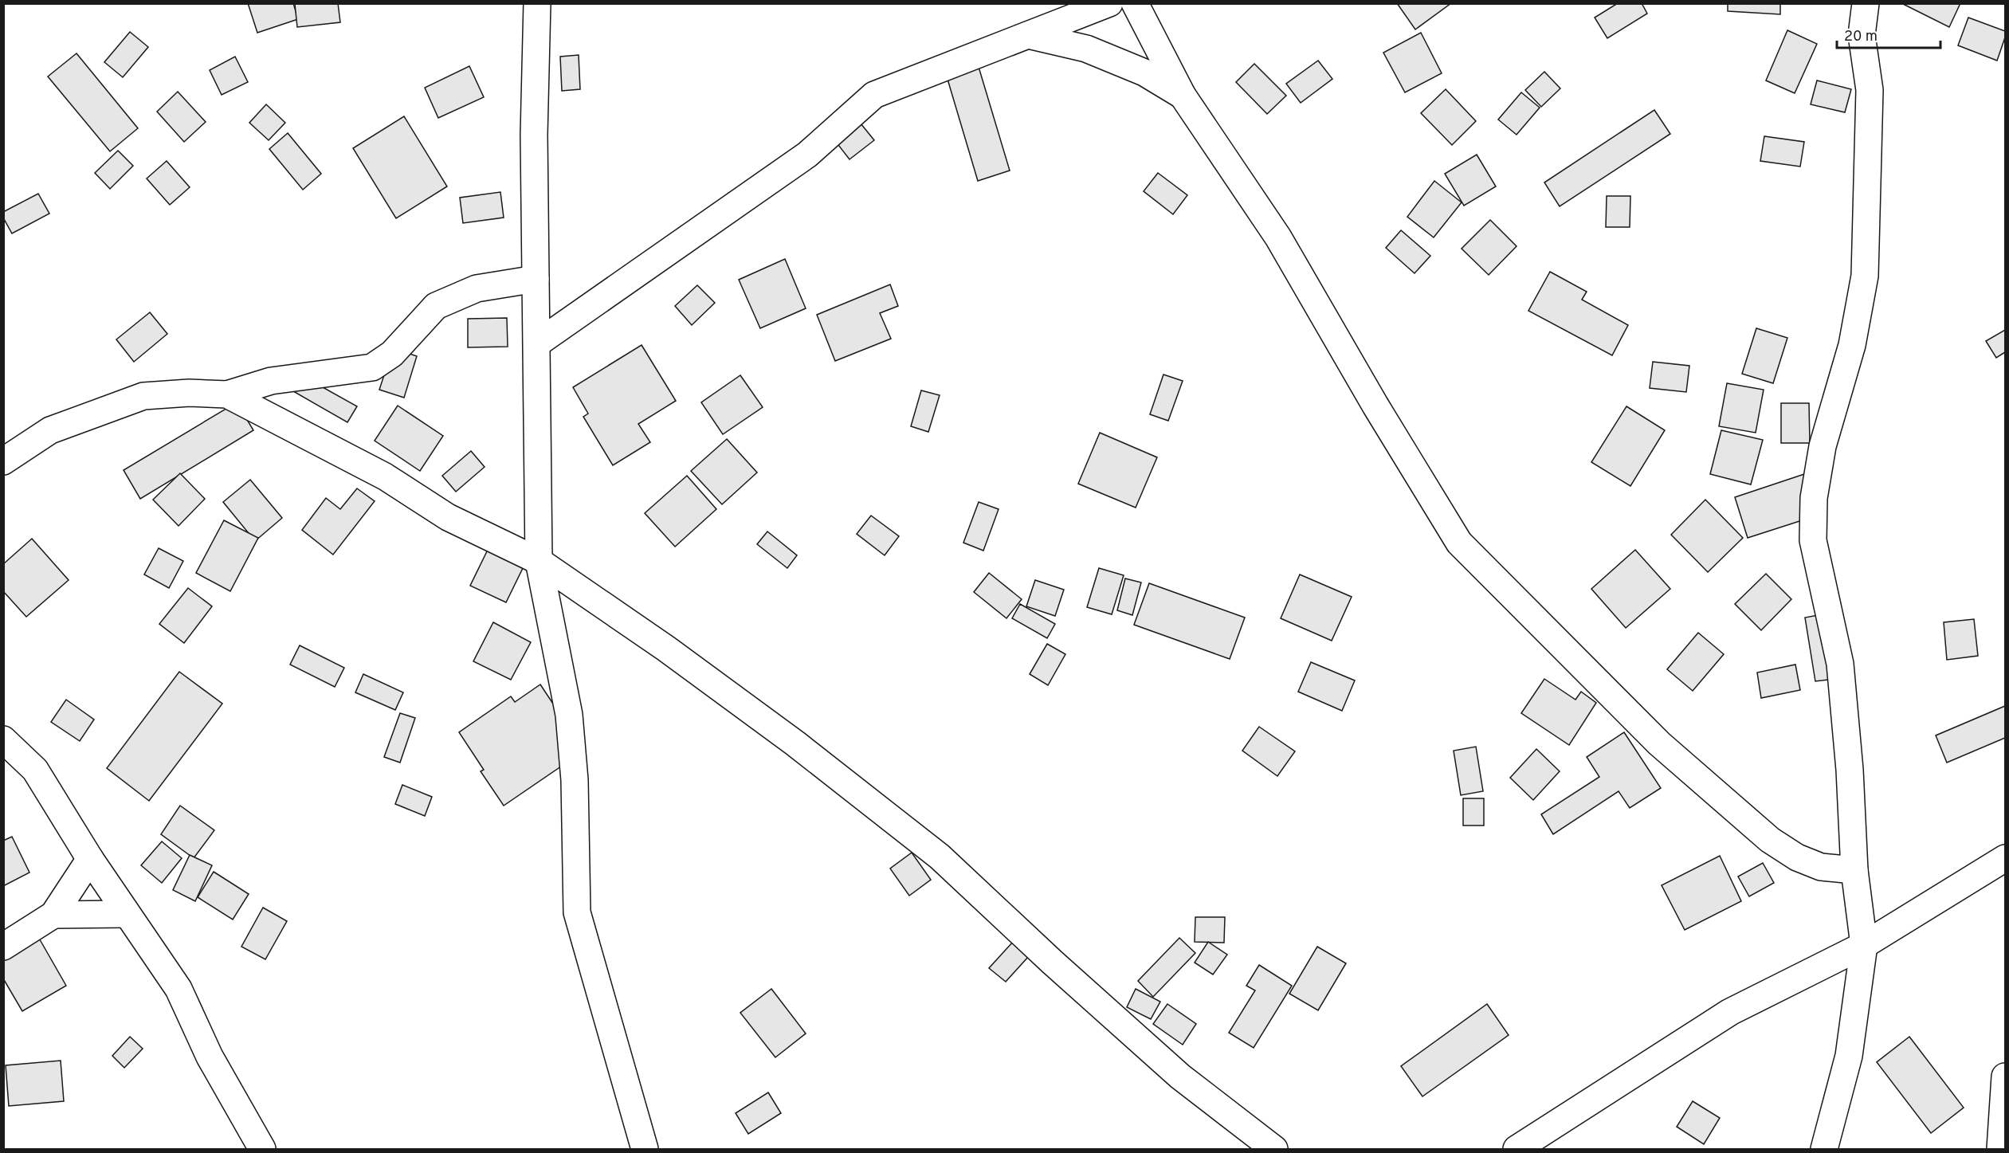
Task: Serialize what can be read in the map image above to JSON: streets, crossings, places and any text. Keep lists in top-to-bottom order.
{
  "scale_bar": "20 m"
}
